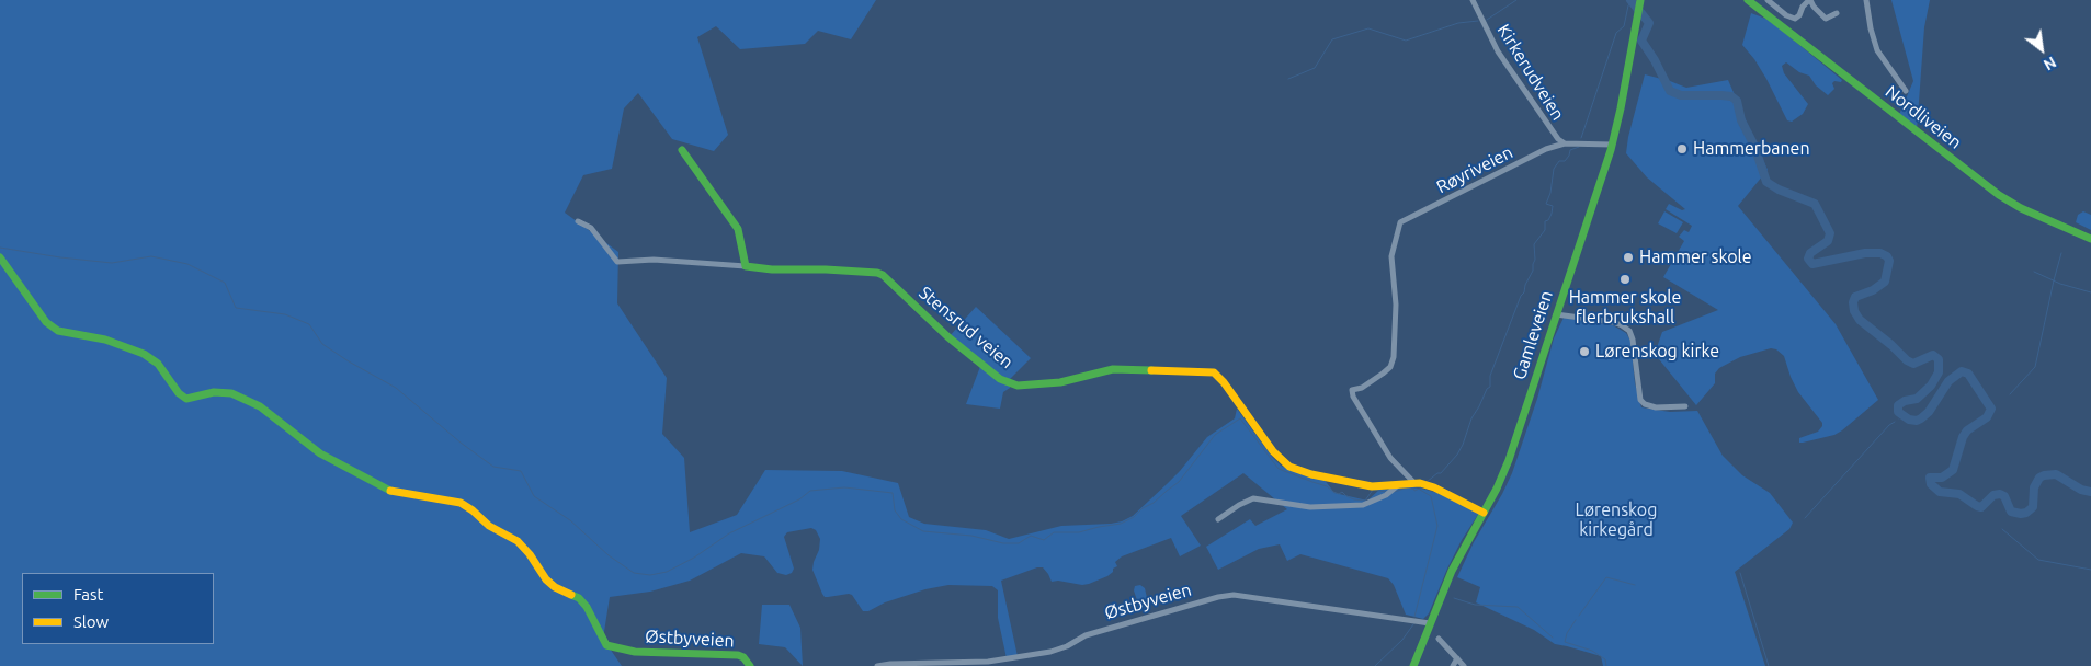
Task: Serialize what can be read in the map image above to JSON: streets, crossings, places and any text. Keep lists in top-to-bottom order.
{
  "streets": {
    "street": [
      "Kirkerudveien",
      "Nordliveien",
      "Røyriveien",
      "Stensrud veien",
      "Gamleveien",
      "Østbyveien"
    ]
  },
  "crossings": [
    ["Kirkerudveien", "Røyriveien"],
    ["Kirkerudveien", "Gamleveien"],
    ["Røyriveien", "Stensrud veien"],
    ["Stensrud veien", "Gamleveien"],
    ["Gamleveien", "Østbyveien"]
  ],
  "parks": ["Lørenskog kirkegård"],
  "places": [
    "Hammerbanen",
    "Hammer skole",
    "Hammer skole flerbrukshall",
    "Lørenskog kirke"
  ],
  "legend": ["Fast", "Slow"],
  "north": "bottom right"
}
